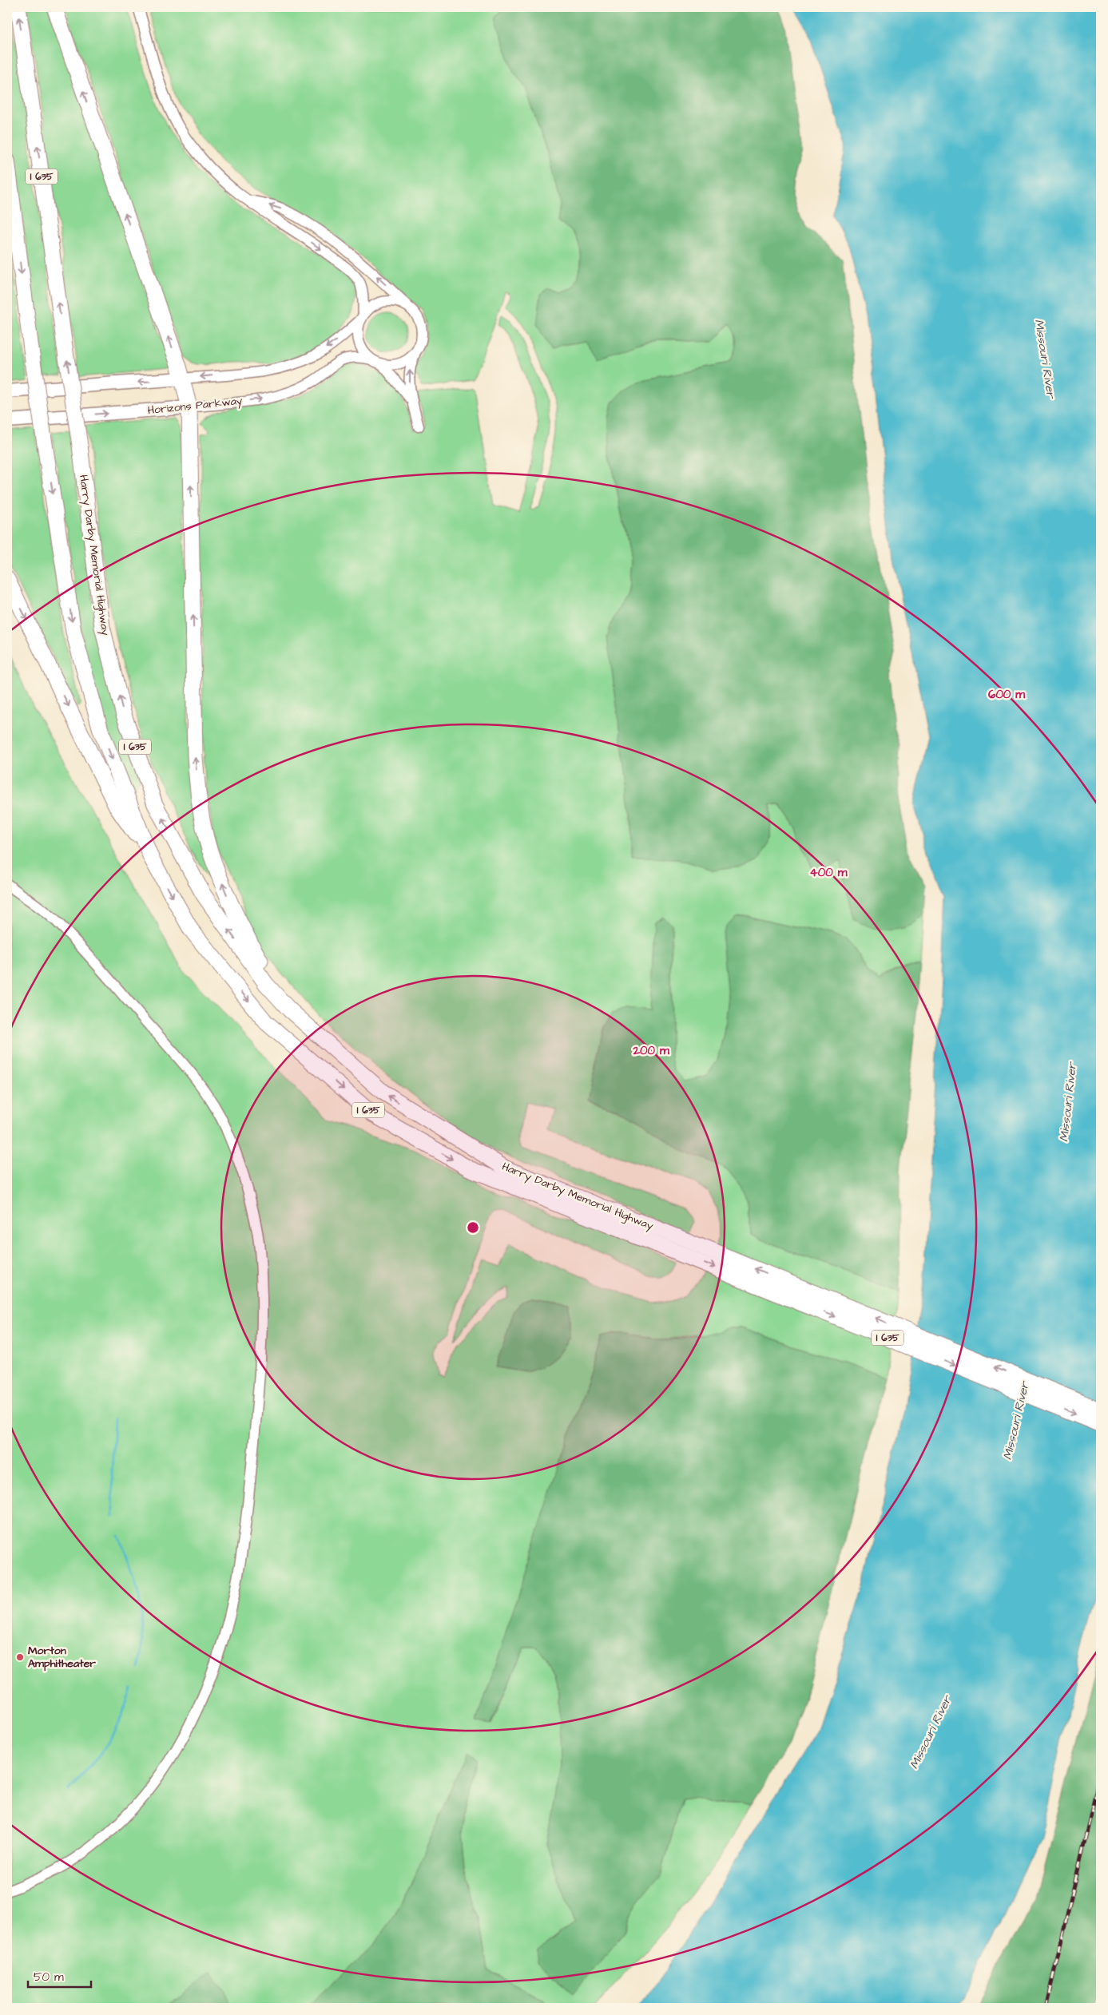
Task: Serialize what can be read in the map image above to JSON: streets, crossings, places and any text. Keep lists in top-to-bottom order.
{
  "streets": {
    "highway": ["I 635", "Harry Darby Memorial Highway"],
    "main road": ["Horizons Parkway"]
  },
  "water": ["Missouri River"],
  "places": ["Morton Amphitheater"],
  "scale_bar": "50 m",
  "rings": ["600 m", "400 m", "200 m"]
}
